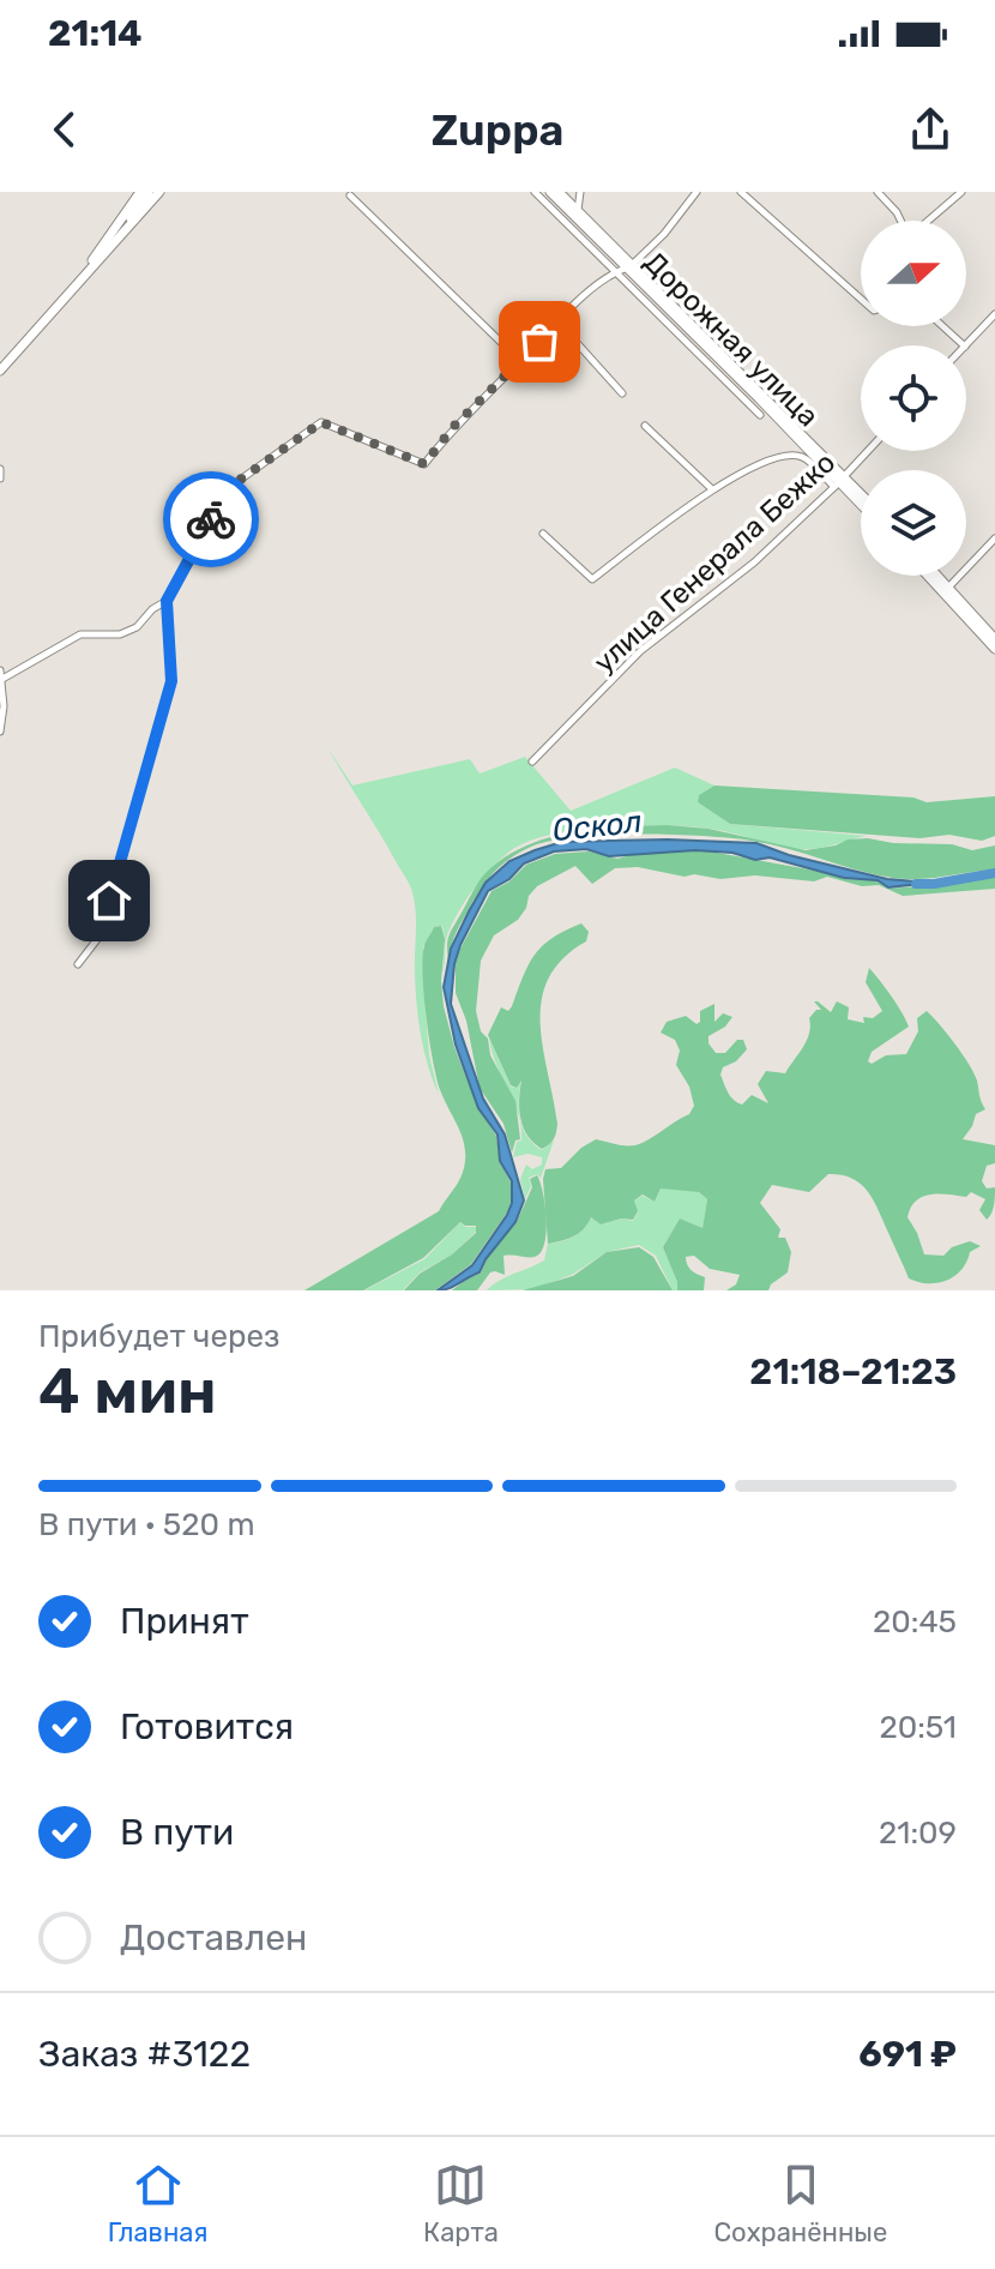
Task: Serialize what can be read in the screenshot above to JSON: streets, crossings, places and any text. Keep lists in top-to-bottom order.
{
  "streets": {
    "main road": ["Дорожная улица"],
    "street": ["улица Генерала Бежко"]
  },
  "crossings": [
    ["Дорожная улица", "улица Генерала Бежко"]
  ],
  "water": ["Оскол"],
  "north": "right",
  "page": {
    "status": "21:14",
    "header": "Zuppa",
    "heading": ["4 мин", "Прибудет через", "21:18–21:23"],
    "panel": ["Заказ #3122", "691 ₽"],
    "bar": "В пути · 520 m",
    "list": [
      ["Принят", "20:45"],
      ["Готовится", "20:51"],
      ["В пути", "21:09"],
      "Доставлен"
    ],
    "tabs": ["Главная", "Карта", "Сохранённые"]
  }
}
